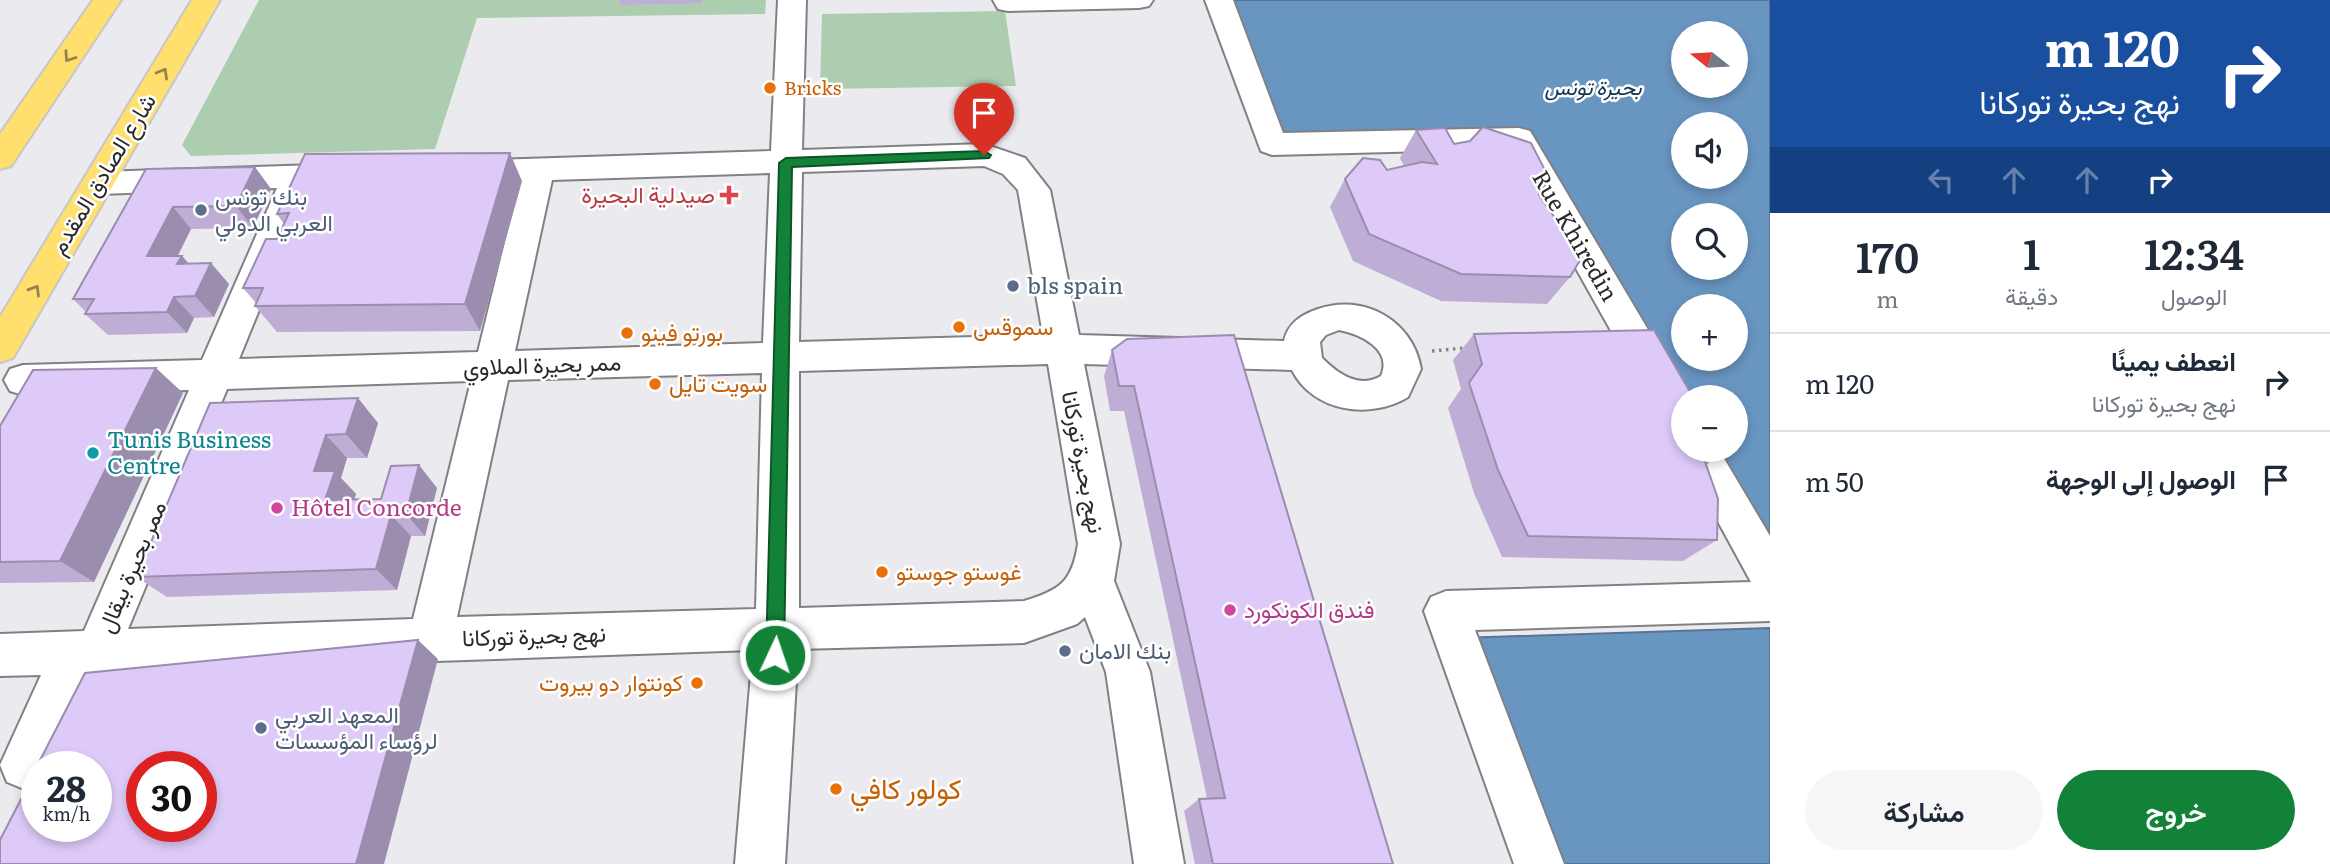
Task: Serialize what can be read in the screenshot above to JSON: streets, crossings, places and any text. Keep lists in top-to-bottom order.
{
  "streets": {
    "main road": ["شارع الصادق المقدم"],
    "street": [
      "Rue Khiredin",
      "ممر بحيرة الملاوي",
      "نهج بحيرة توركانا",
      "ممر بحيرة بيقال"
    ]
  },
  "crossings": [
    ["ممر بحيرة الملاوي", "نهج بحيرة توركانا"],
    ["ممر بحيرة الملاوي", "ممر بحيرة بيقال"],
    ["نهج بحيرة توركانا", "ممر بحيرة بيقال"]
  ],
  "water": ["بحيرة تونس"],
  "places": {
    "other": [
      "Bricks",
      "بنك تونس العربي الدولي",
      "bls spain",
      "سموقس",
      "بورتو فينو",
      "سويت تايل",
      "Tunis Business Centre",
      "Hôtel Concorde",
      "غوستو جوستو",
      "فندق الكونكورد",
      "بنك الامان",
      "كونتوار دو بيروت",
      "المعهد العربي لرؤساء المؤسسات",
      "كولور كافي"
    ],
    "health": ["صيدلية البحيرة"]
  },
  "north": "left",
  "page": {
    "turn": ["120 m", "نهج بحيرة توركانا"],
    "map_buttons": ["+", "−"],
    "eta": [
      "12:34",
      "الوصول",
      "1",
      "دقيقة",
      "170",
      "m"
    ],
    "list": [
      {
        "name": "انعطف يمينًا",
        "note": "نهج بحيرة توركانا",
        "value": "120 m"
      },
      {
        "name": "الوصول إلى الوجهة",
        "value": "50 m"
      }
    ],
    "speed": "28 km/h",
    "limit": "30",
    "buttons": ["خروج", "مشاركة"]
  }
}
